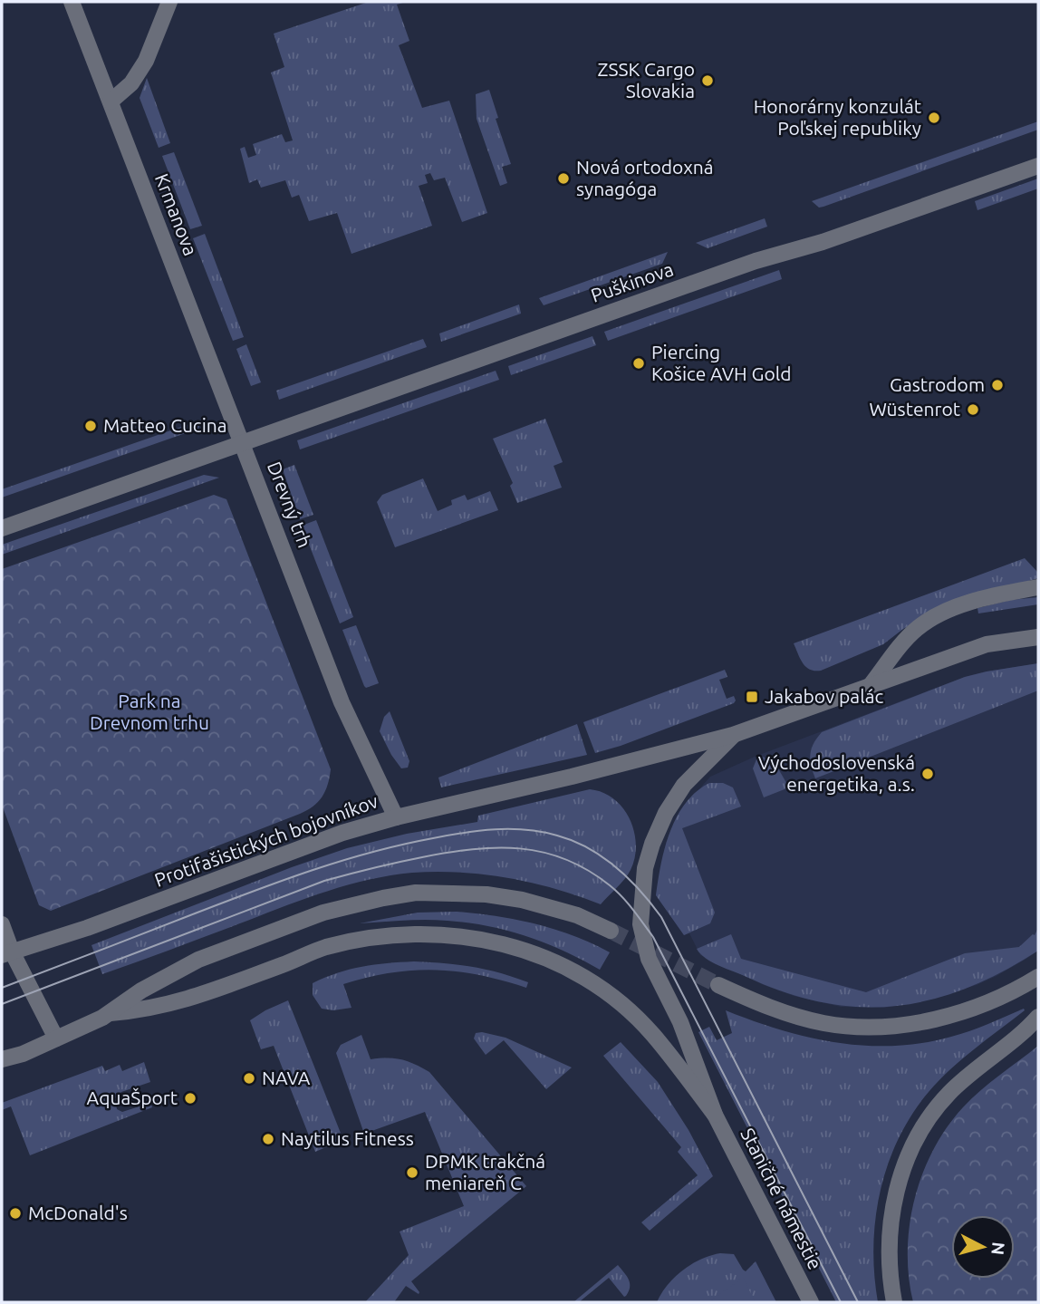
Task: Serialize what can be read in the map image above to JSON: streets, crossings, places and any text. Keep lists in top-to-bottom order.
{
  "streets": {
    "street": [
      "Krmanova",
      "Puškinova",
      "Drevný trh",
      "Protifašistických bojovníkov",
      "Staničné námestie"
    ]
  },
  "crossings": [
    ["Krmanova", "Puškinova"],
    ["Krmanova", "Drevný trh"],
    ["Puškinova", "Drevný trh"],
    ["Drevný trh", "Protifašistických bojovníkov"],
    ["Protifašistických bojovníkov", "Staničné námestie"]
  ],
  "parks": ["Park na Drevnom trhu"],
  "places": {
    "other": [
      "ZSSK Cargo Slovakia",
      "Honorárny konzulát Poľskej republiky",
      "Nová ortodoxná synagóga",
      "Piercing Košice AVH Gold",
      "Gastrodom",
      "Wüstenrot",
      "Matteo Cucina",
      "Východoslovenská energetika, a.s.",
      "NAVA",
      "AquaŠport",
      "Naytilus Fitness",
      "DPMK trakčná meniareň C",
      "McDonald's"
    ],
    "transit": ["Jakabov palác"]
  },
  "north": "right"
}
